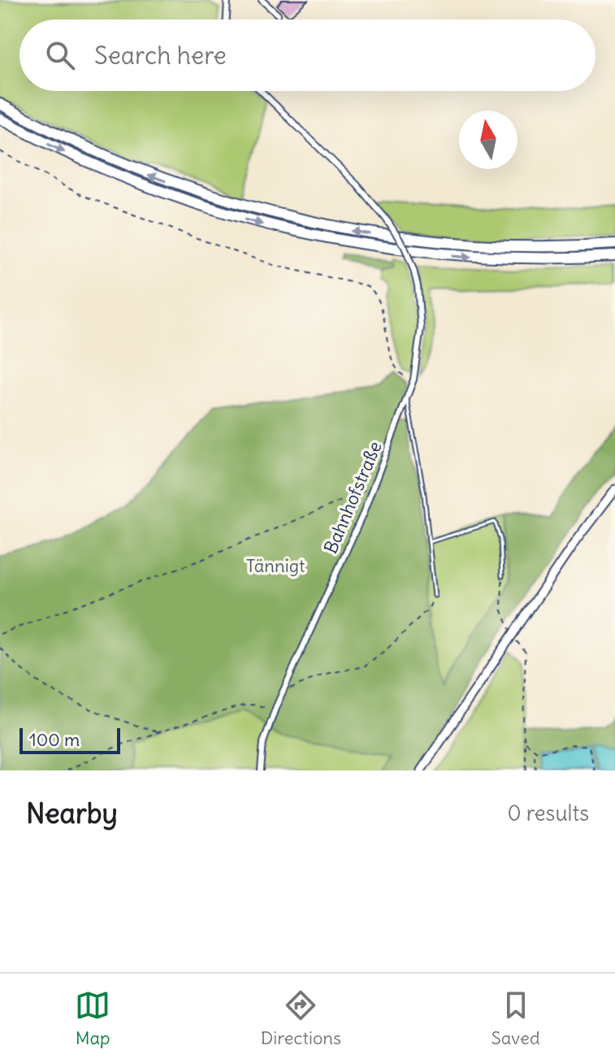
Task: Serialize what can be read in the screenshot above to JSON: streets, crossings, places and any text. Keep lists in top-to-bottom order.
{
  "streets": {
    "street": ["Bahnhofstraße"]
  },
  "parks": ["Tännigt"],
  "scale_bar": "100 m",
  "north": "top",
  "page": {
    "search": "Search here",
    "scale": "100 m",
    "heading": ["Nearby", "0 results"],
    "nav": ["Map", "Directions", "Saved"]
  }
}
